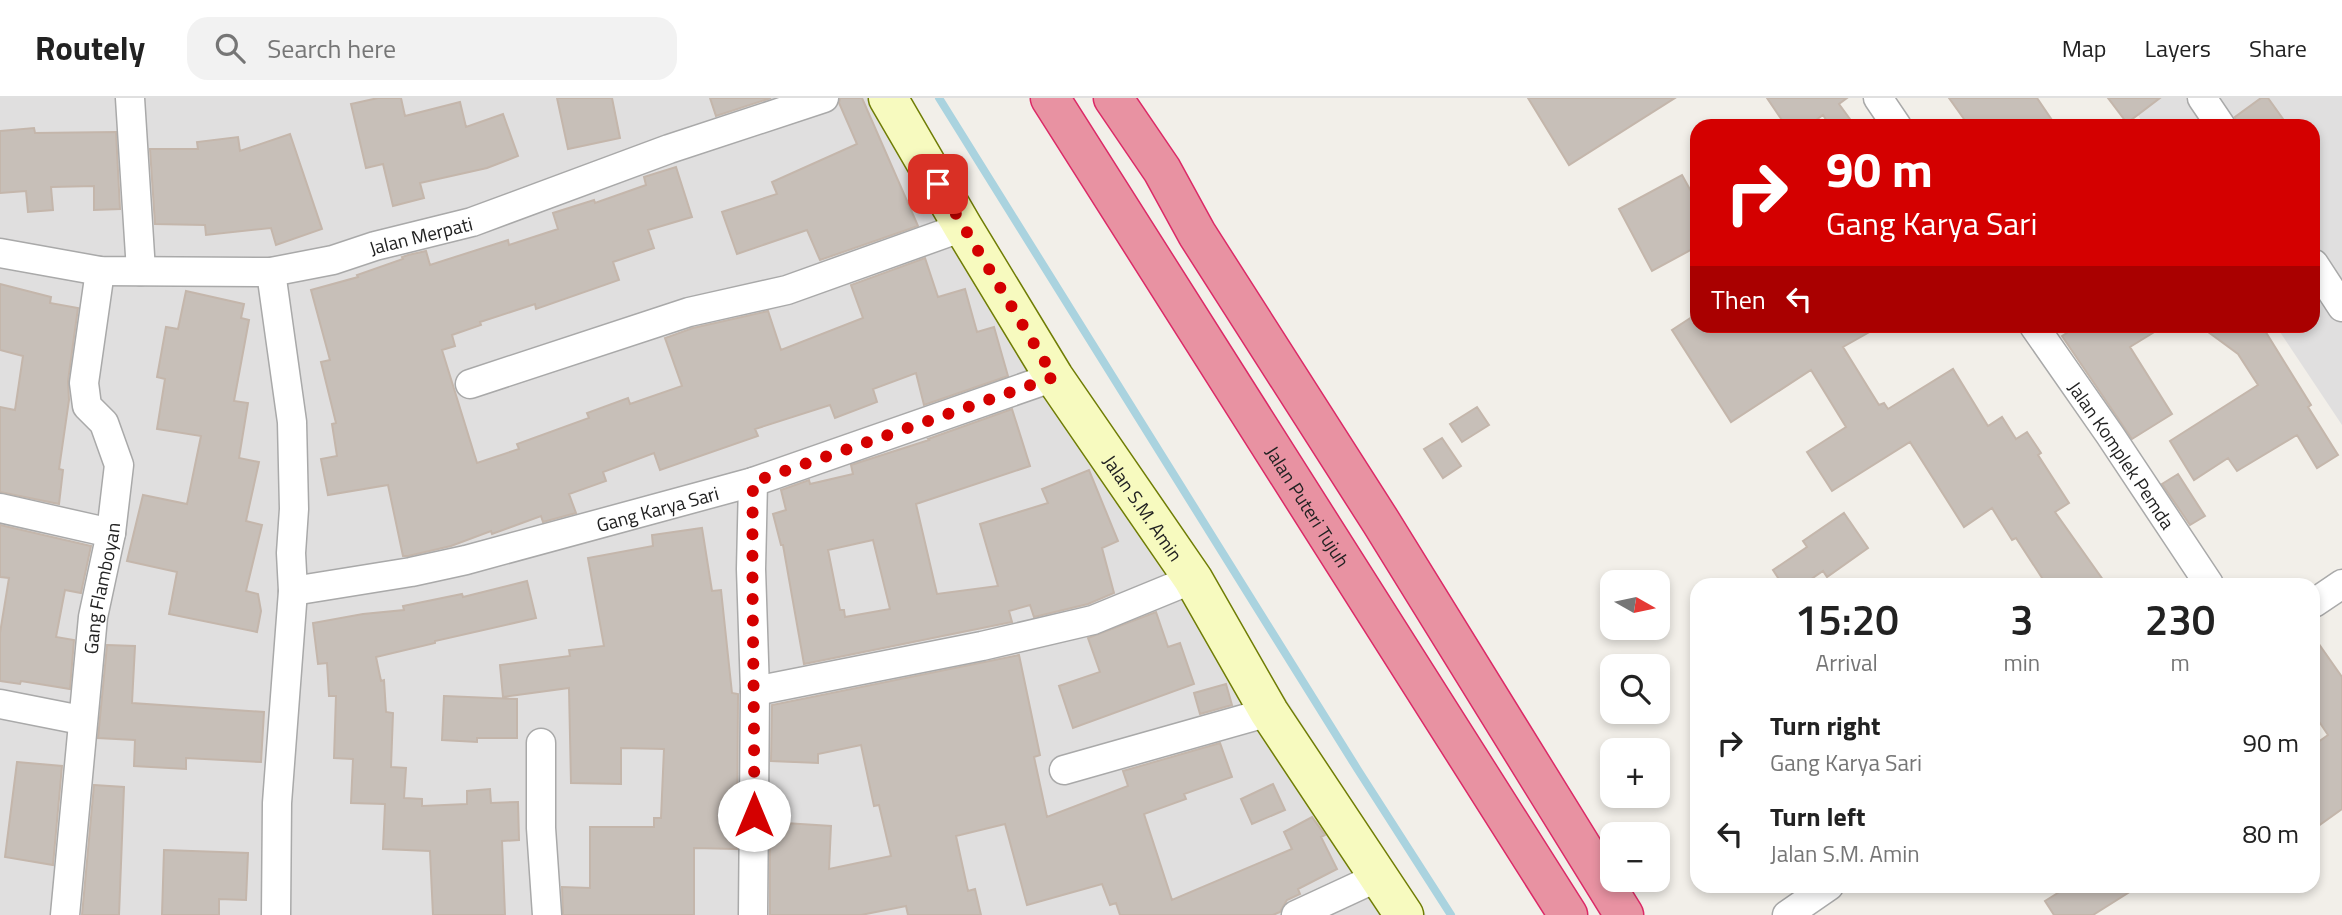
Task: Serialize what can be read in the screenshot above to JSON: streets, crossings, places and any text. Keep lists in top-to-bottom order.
{
  "streets": {
    "highway": ["Jalan Puteri Tujuh"],
    "street": [
      "Jalan Merpati",
      "Jalan Komplek Pemda",
      "Gang Karya Sari",
      "Jalan S.M. Amin",
      "Gang Flamboyan"
    ]
  },
  "crossings": [
    ["Jalan Merpati", "Gang Flamboyan"],
    ["Gang Karya Sari", "Jalan S.M. Amin"]
  ],
  "north": "right",
  "page": {
    "header": "Routely",
    "search": "Search here",
    "nav": ["Map", "Layers", "Share"],
    "turn": ["90 m", "Gang Karya Sari"],
    "then": "Then",
    "map_buttons": ["+", "−"],
    "eta": [
      "15:20",
      "Arrival",
      "3",
      "min",
      "230",
      "m"
    ],
    "list": [
      {
        "name": "Turn right",
        "note": "Gang Karya Sari",
        "value": "90 m"
      },
      {
        "name": "Turn left",
        "note": "Jalan S.M. Amin",
        "value": "80 m"
      }
    ]
  }
}
